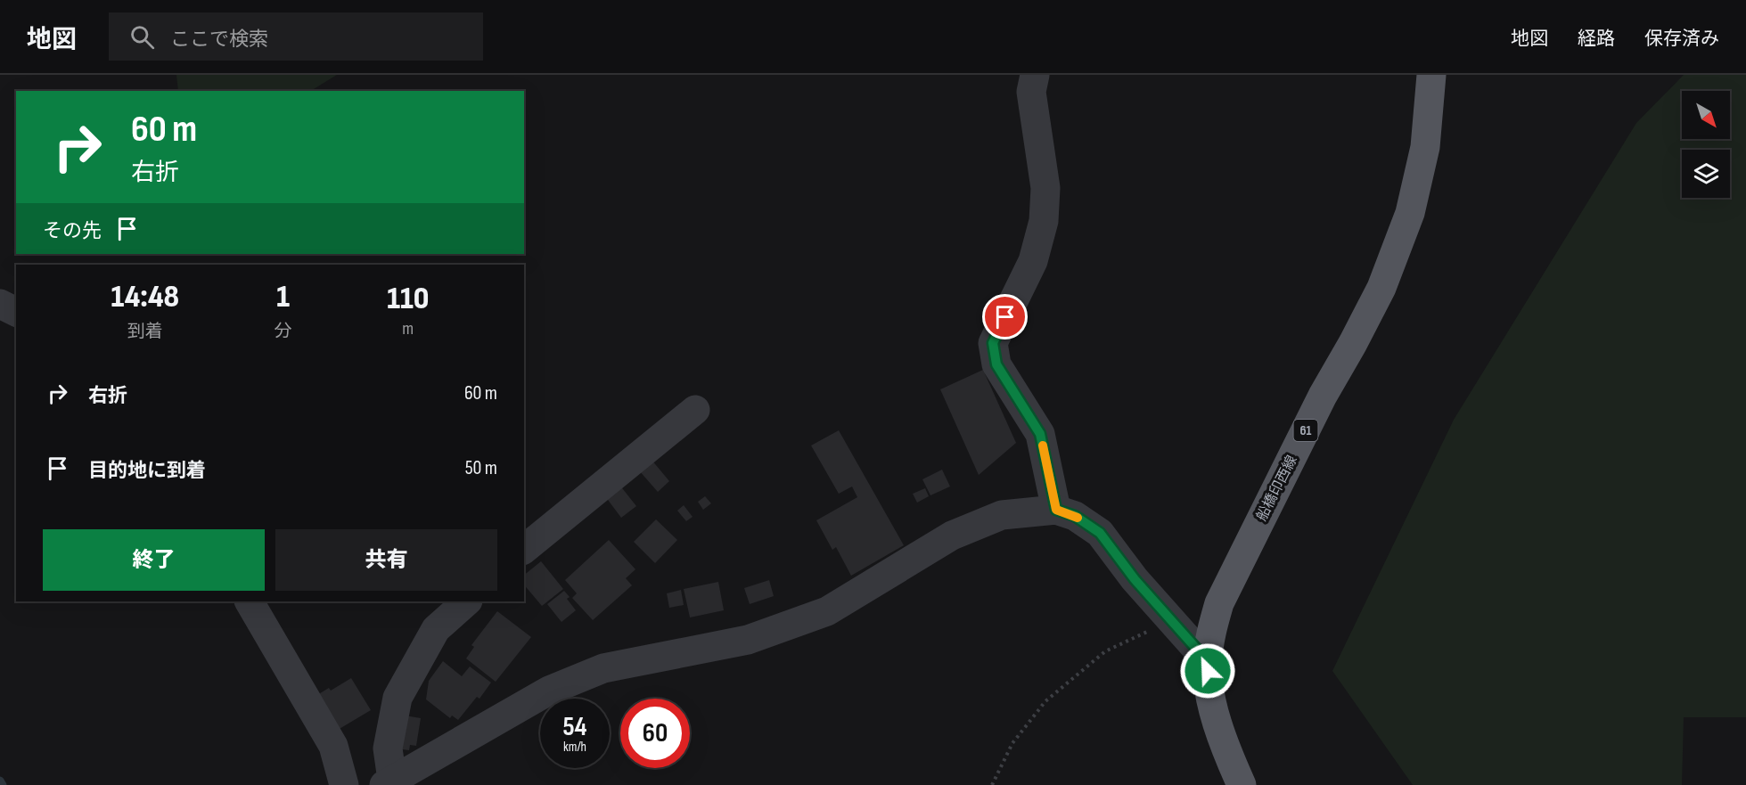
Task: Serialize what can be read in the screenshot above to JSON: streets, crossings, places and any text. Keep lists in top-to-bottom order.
{
  "streets": {
    "main road": ["61", "船橋印西線"]
  },
  "north": "bottom right",
  "page": {
    "header": "地図",
    "search": "ここで検索",
    "nav": ["地図", "経路", "保存済み"],
    "turn": ["60 m", "右折"],
    "then": "その先",
    "eta": [
      "14:48",
      "到着",
      "1",
      "分",
      "110",
      "m"
    ],
    "list": [
      {
        "name": "右折",
        "value": "60 m"
      },
      {
        "name": "目的地に到着",
        "value": "50 m"
      }
    ],
    "buttons": ["終了", "共有"],
    "speed": "54 km/h",
    "limit": "60"
  }
}
